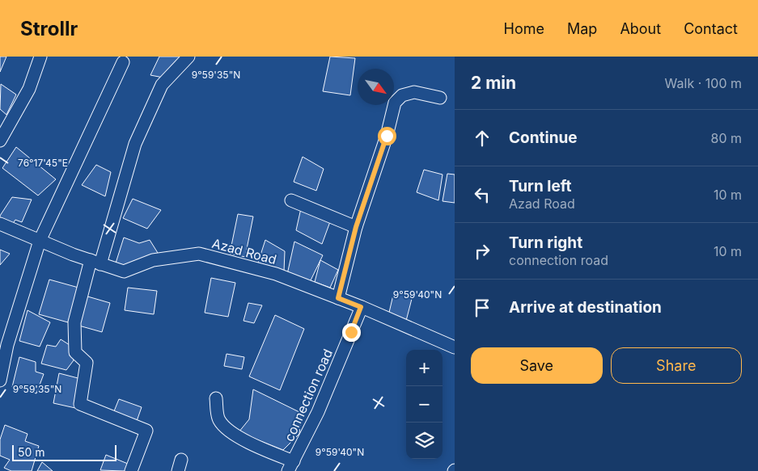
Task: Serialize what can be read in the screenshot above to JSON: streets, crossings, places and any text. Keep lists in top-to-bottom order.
{
  "streets": {
    "street": ["Azad Road", "connection road"]
  },
  "crossings": [
    ["Azad Road", "connection road"]
  ],
  "scale_bar": "50 m",
  "north": "bottom right",
  "page": {
    "header": "Strollr",
    "nav": [
      "Home",
      "Map",
      "About",
      "Contact"
    ],
    "heading": ["2 min", "Walk · 100 m"],
    "list": [
      ["Continue", "80 m"],
      ["Turn left", "Azad Road", "10 m"],
      ["Turn right", "connection road", "10 m"],
      "Arrive at destination"
    ],
    "buttons": ["Save", "Share"],
    "map_buttons": ["+", "−"],
    "scale": "50 m"
  },
  "coordinates": ["9°59'35\"N", "76°17'45\"E", "9°59'40\"N"]
}
